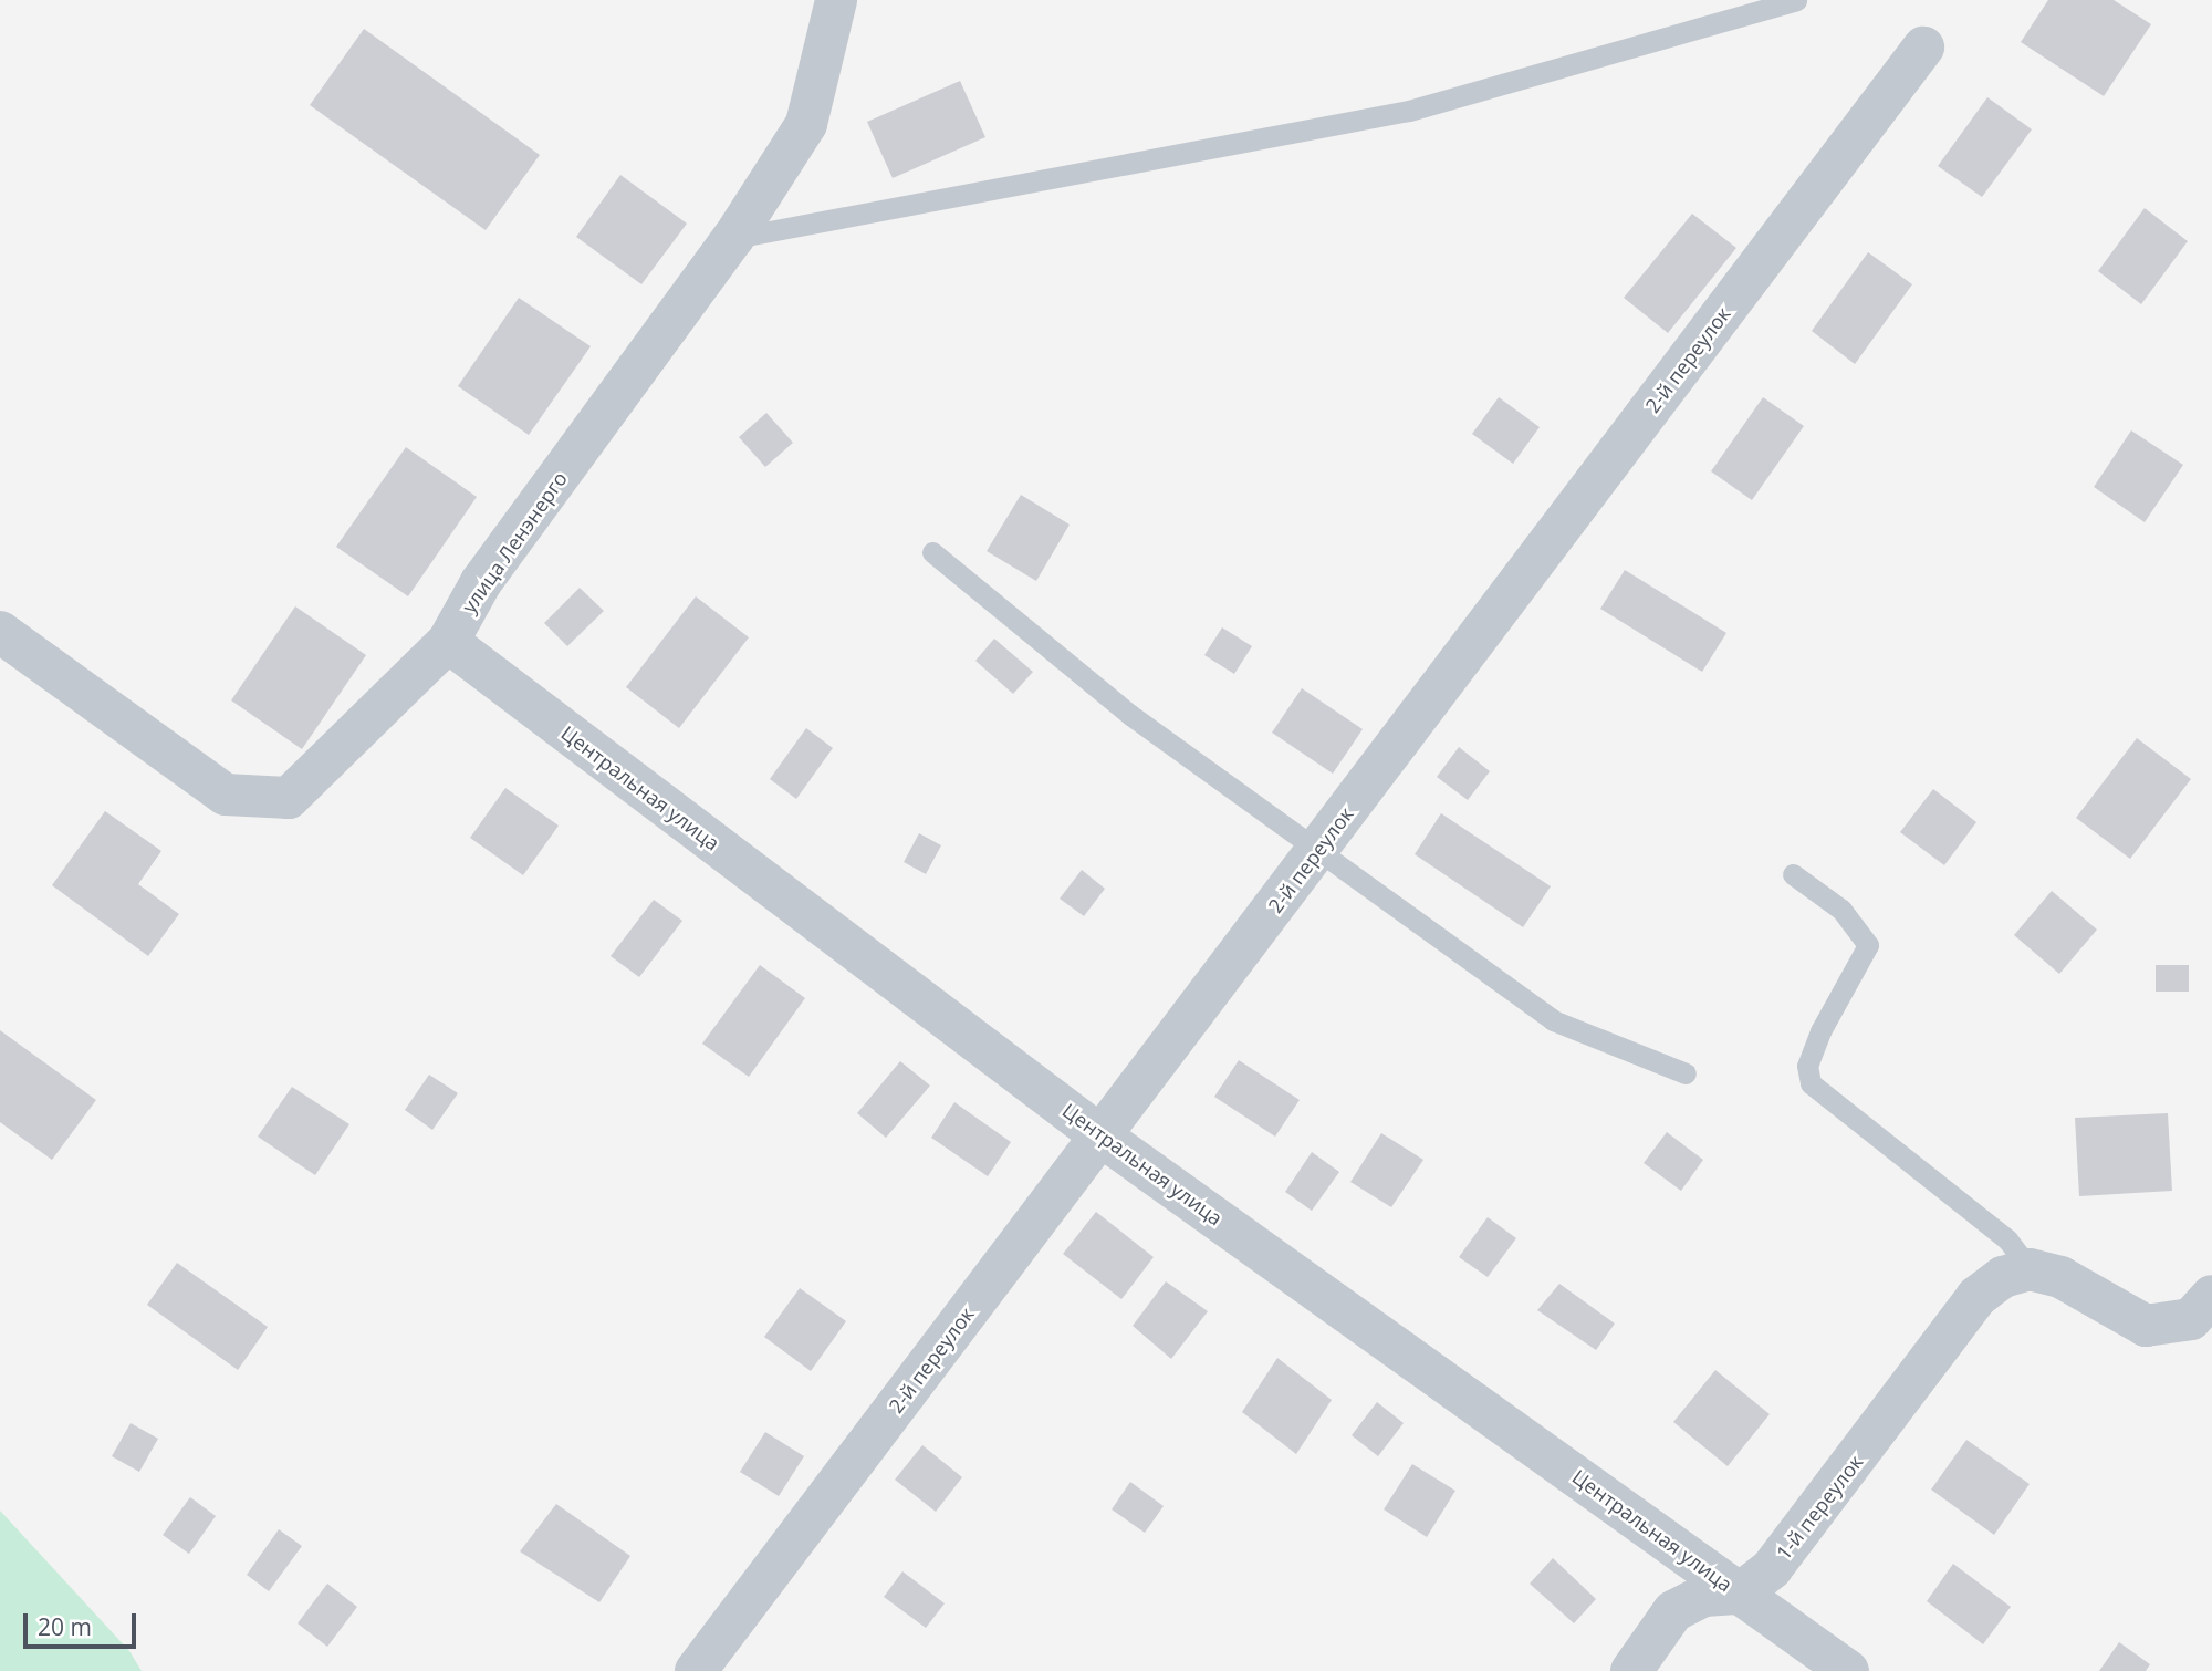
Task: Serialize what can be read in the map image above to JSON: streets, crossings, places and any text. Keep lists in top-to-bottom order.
{
  "streets": {
    "street": [
      "2-й переулок",
      "улица Ленэнерго",
      "Центральная улица",
      "1-й переулок"
    ]
  },
  "crossings": [
    ["2-й переулок", "Центральная улица"],
    ["улица Ленэнерго", "Центральная улица"],
    ["Центральная улица", "1-й переулок"]
  ],
  "scale_bar": "20 m"
}
